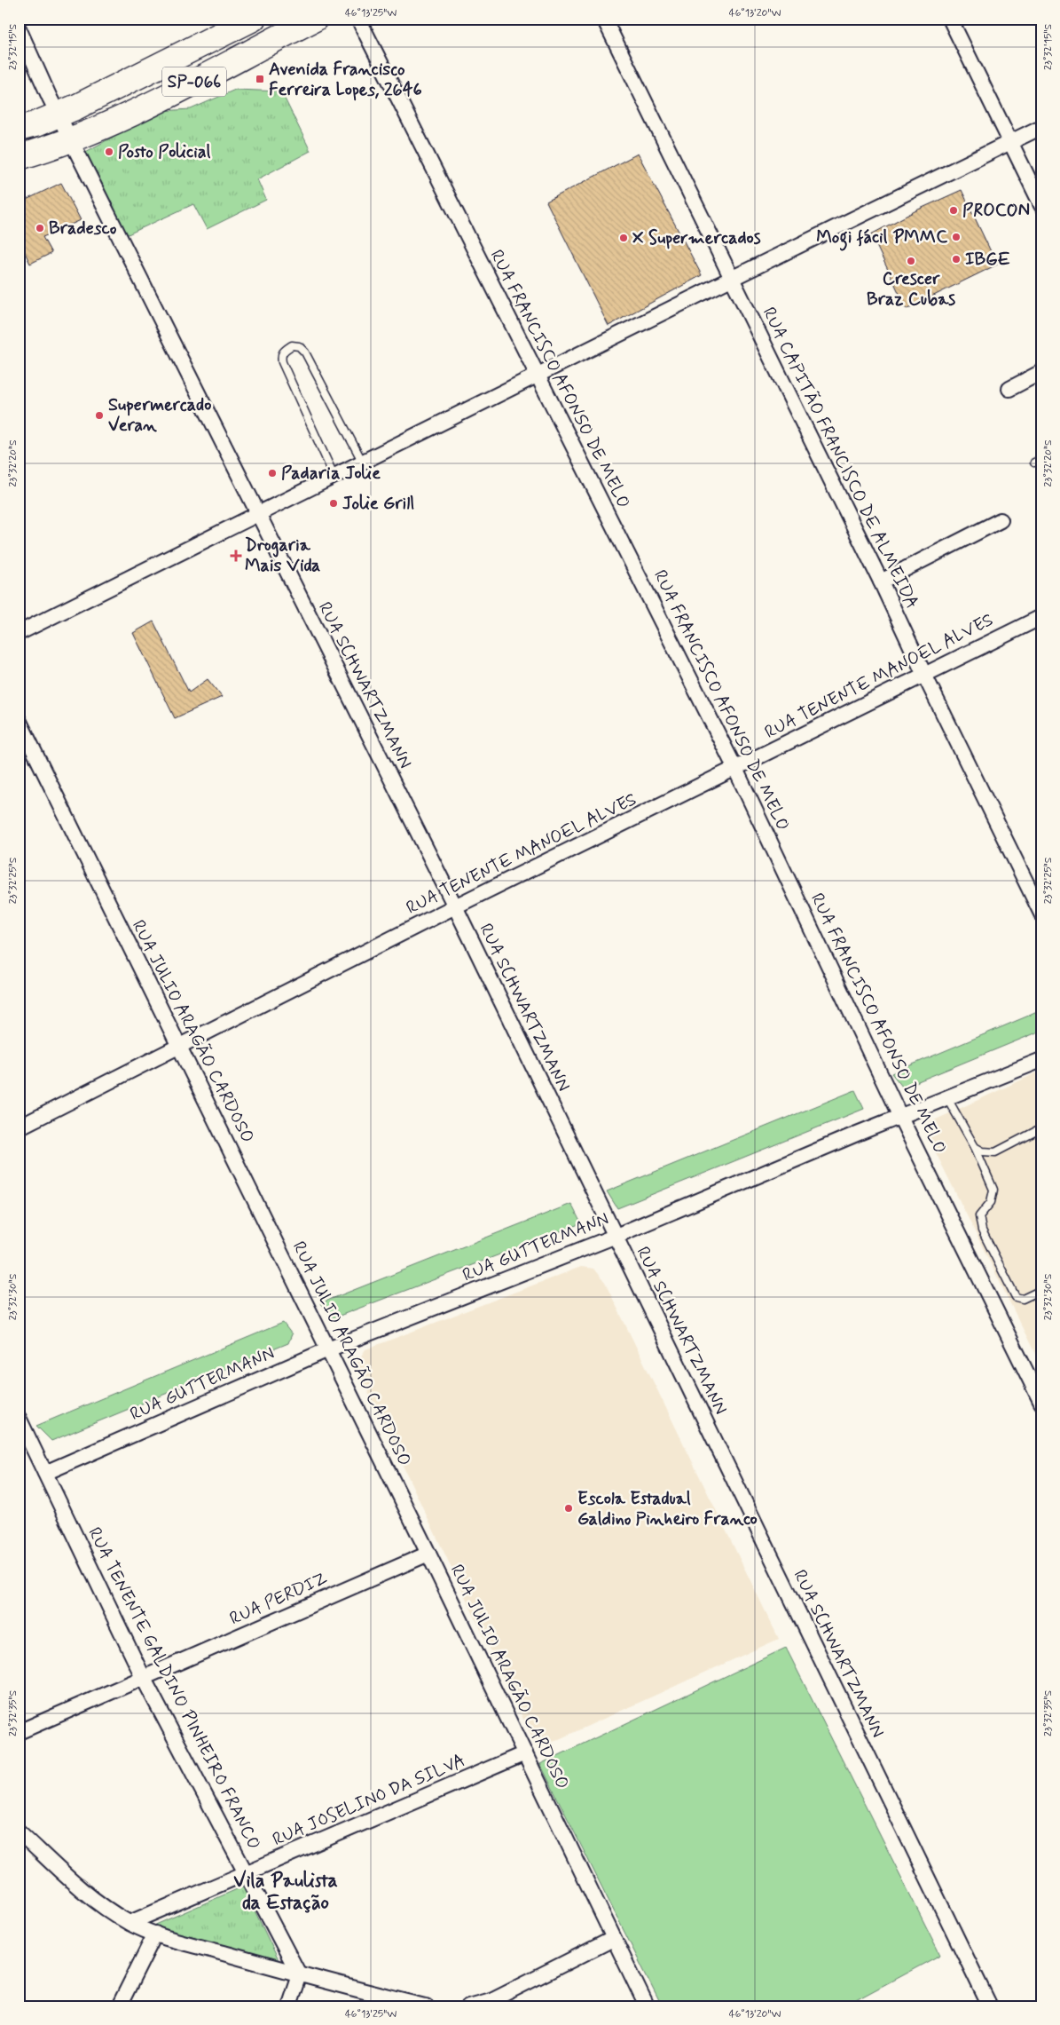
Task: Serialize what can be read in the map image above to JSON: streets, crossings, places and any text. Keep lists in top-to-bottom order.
{
  "streets": {
    "highway": ["SP-066"],
    "street": [
      "RUA FRANCISCO AFONSO DE MELO",
      "RUA CAPITÃO FRANCISCO DE ALMEIDA",
      "RUA TENENTE MANOEL ALVES",
      "RUA SCHWARTZMANN",
      "RUA JULIO ARAGÃO CARDOSO",
      "RUA GUTTERMANN",
      "RUA PERDIZ",
      "RUA TENENTE GALDINO PINHEIRO FRANCO",
      "RUA JOSELINO DA SILVA"
    ]
  },
  "crossings": [
    ["SP-066", "RUA SCHWARTZMANN"],
    ["RUA FRANCISCO AFONSO DE MELO", "RUA TENENTE MANOEL ALVES"],
    ["RUA FRANCISCO AFONSO DE MELO", "RUA GUTTERMANN"],
    ["RUA CAPITÃO FRANCISCO DE ALMEIDA", "RUA TENENTE MANOEL ALVES"],
    ["RUA TENENTE MANOEL ALVES", "RUA SCHWARTZMANN"],
    ["RUA TENENTE MANOEL ALVES", "RUA JULIO ARAGÃO CARDOSO"],
    ["RUA SCHWARTZMANN", "RUA GUTTERMANN"],
    ["RUA JULIO ARAGÃO CARDOSO", "RUA GUTTERMANN"],
    ["RUA JULIO ARAGÃO CARDOSO", "RUA PERDIZ"],
    ["RUA JULIO ARAGÃO CARDOSO", "RUA JOSELINO DA SILVA"],
    ["RUA GUTTERMANN", "RUA TENENTE GALDINO PINHEIRO FRANCO"],
    ["RUA PERDIZ", "RUA TENENTE GALDINO PINHEIRO FRANCO"],
    ["RUA TENENTE GALDINO PINHEIRO FRANCO", "RUA JOSELINO DA SILVA"]
  ],
  "districts": ["Vila Paulista da Estação"],
  "places": {
    "transit": ["Avenida Francisco Ferreira Lopes, 2646"],
    "other": [
      "Posto Policial",
      "PROCON",
      "Bradesco",
      "Mogi fácil PMMC",
      "X Supermercados",
      "IBGE",
      "Crescer Braz Cubas",
      "Supermercado Veran",
      "Padaria Jolie",
      "Jolie Grill",
      "Escola Estadual Galdino Pinheiro Franco"
    ],
    "health": ["Drogaria Mais Vida"]
  },
  "coordinates": [
    "46°13'25\"W",
    "46°13'20\"W",
    "23°32'15\"S",
    "23°32'20\"S",
    "23°32'25\"S",
    "23°32'30\"S",
    "23°32'35\"S"
  ]
}
